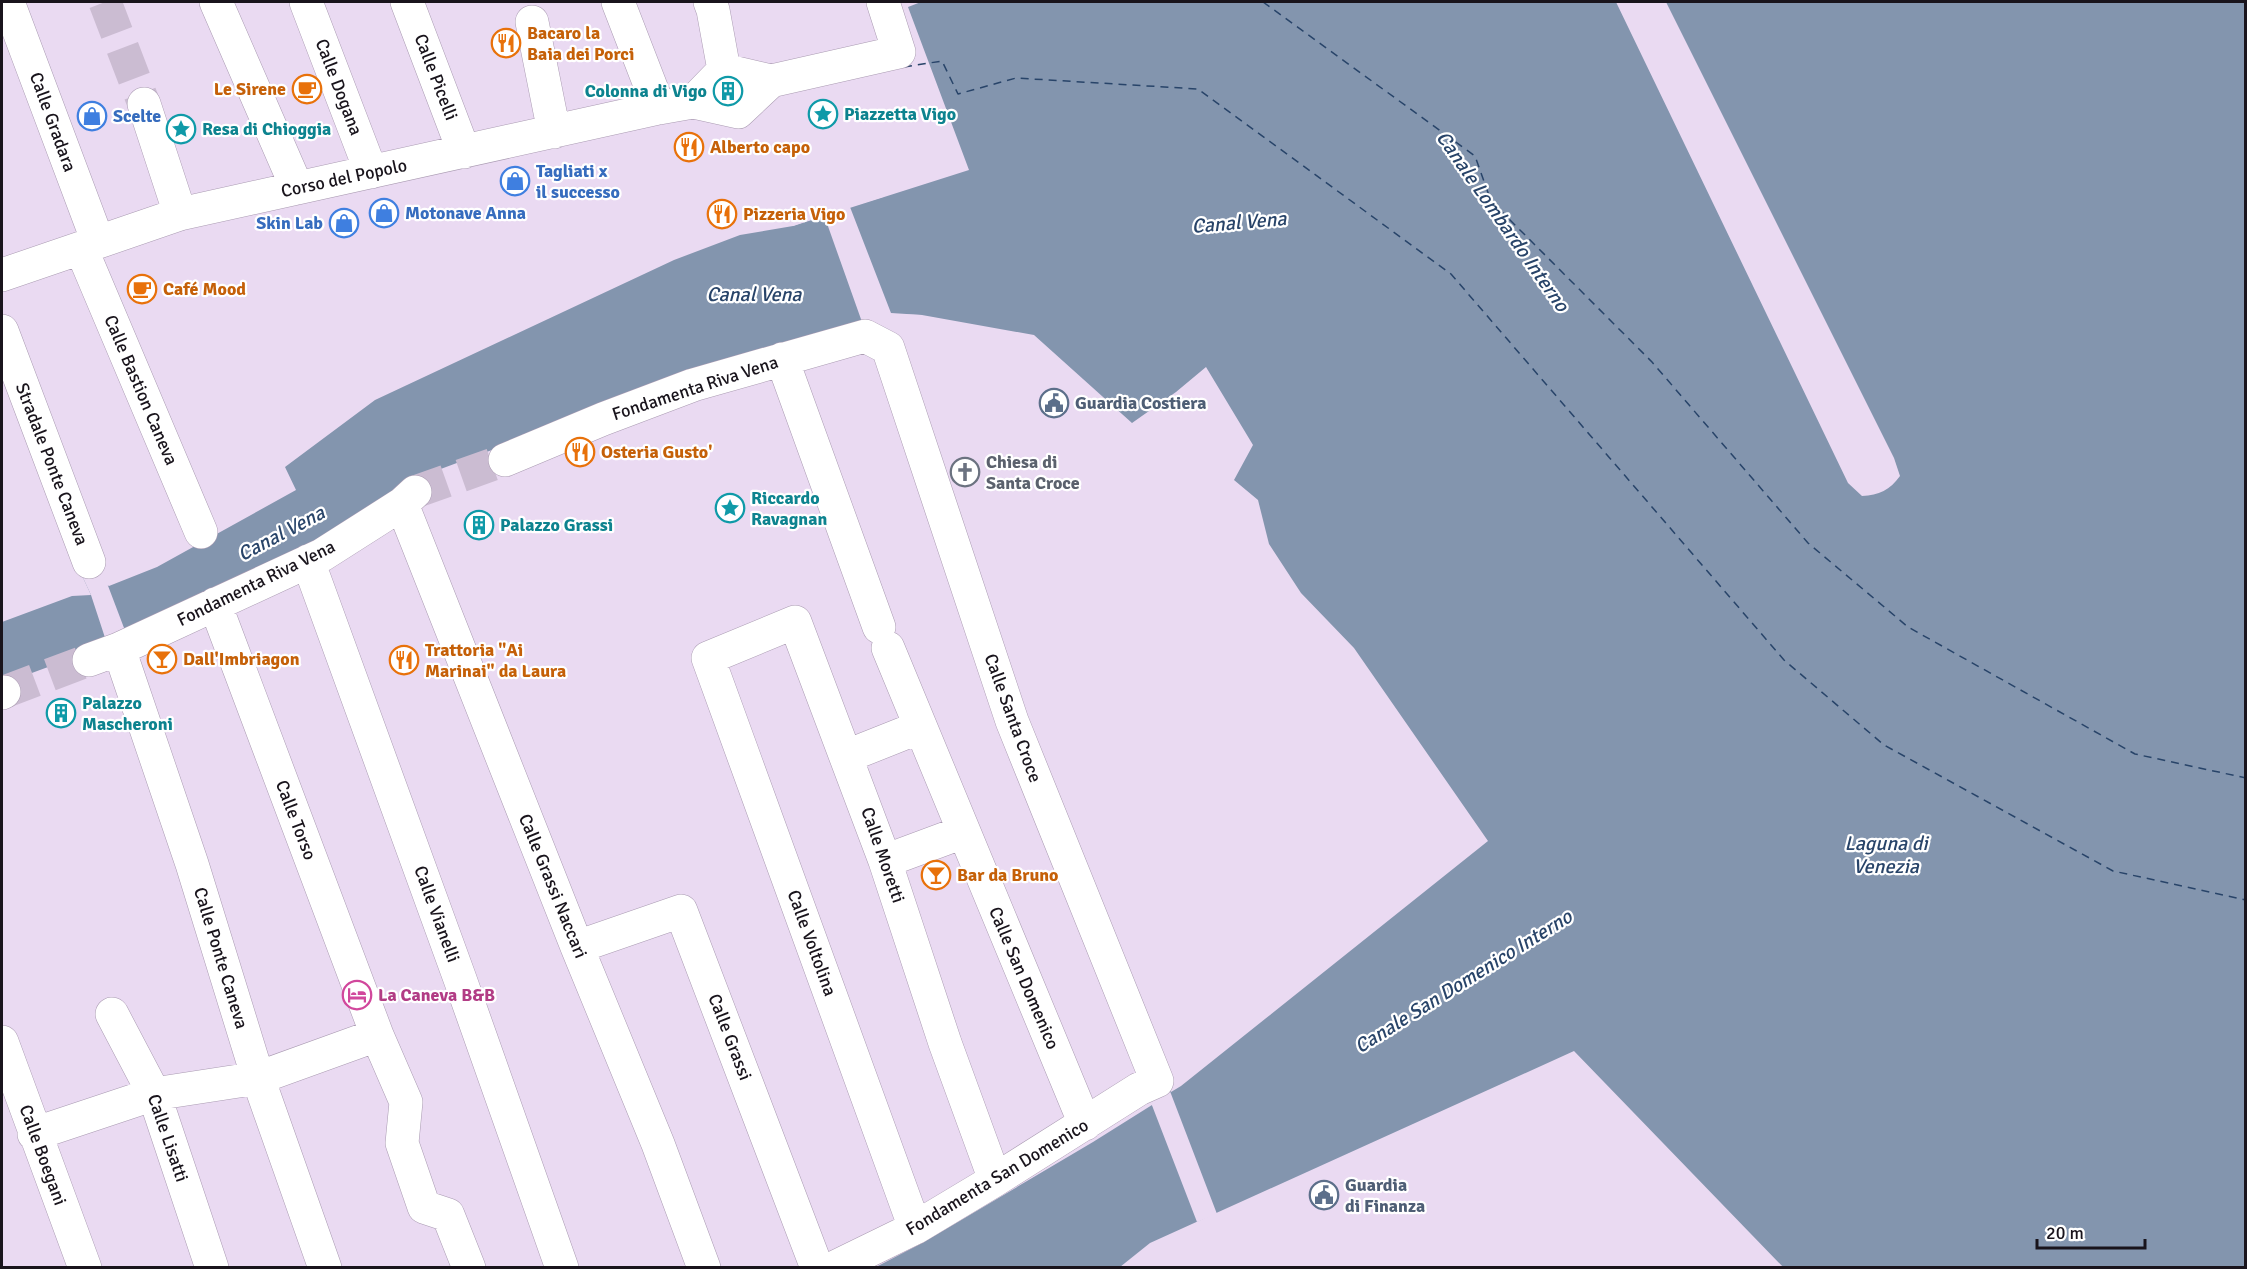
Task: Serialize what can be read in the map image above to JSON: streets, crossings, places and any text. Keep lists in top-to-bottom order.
{
  "streets": {
    "street": [
      "Calle Picelli",
      "Calle Dogana",
      "Calle Gradara",
      "Corso del Popolo",
      "Fondamenta Riva Vena",
      "Calle Bastion Caneva",
      "Stradale Ponte Caneva",
      "Calle Santa Croce",
      "Calle Torso",
      "Calle Moretti",
      "Calle Grassi Naccari",
      "Calle Vianelli",
      "Calle Voltolina",
      "Calle Ponte Caneva",
      "Calle San Domenico",
      "Calle Grassi",
      "Calle Lisatti",
      "Calle Boegani",
      "Fondamenta San Domenico"
    ]
  },
  "crossings": [
    ["Calle Picelli", "Corso del Popolo"],
    ["Calle Dogana", "Corso del Popolo"],
    ["Calle Gradara", "Corso del Popolo"],
    ["Calle Gradara", "Calle Bastion Caneva"],
    ["Corso del Popolo", "Calle Bastion Caneva"],
    ["Fondamenta Riva Vena", "Calle Santa Croce"],
    ["Fondamenta Riva Vena", "Calle Torso"],
    ["Fondamenta Riva Vena", "Calle Grassi Naccari"],
    ["Fondamenta Riva Vena", "Calle Vianelli"],
    ["Fondamenta Riva Vena", "Calle Ponte Caneva"],
    ["Fondamenta Riva Vena", "Calle San Domenico"],
    ["Calle Santa Croce", "Fondamenta San Domenico"],
    ["Calle Moretti", "Calle Voltolina"],
    ["Calle Moretti", "Fondamenta San Domenico"],
    ["Calle Grassi Naccari", "Calle Grassi"],
    ["Calle Voltolina", "Fondamenta San Domenico"],
    ["Calle San Domenico", "Fondamenta San Domenico"]
  ],
  "water": [
    "Canale Lombardo Interno",
    "Canal Vena",
    "Laguna di Venezia",
    "Canale San Domenico Interno"
  ],
  "places": {
    "restaurant": [
      "Bacaro la Baia dei Porci",
      "Alberto capo",
      "Pizzeria Vigo",
      "Osteria Gusto'",
      "Trattoria \"Ai Marinai\" da Laura"
    ],
    "cafe": ["Le Sirene", "Café Mood"],
    "building": ["Colonna di Vigo", "Palazzo Grassi", "Palazzo Mascheroni"],
    "place": ["Piazzetta Vigo", "Resa di Chioggia", "Riccardo Ravagnan"],
    "shop": [
      "Scelte",
      "Tagliati x il successo",
      "Motonave Anna",
      "Skin Lab"
    ],
    "public building": ["Guardia Costiera", "Guardia di Finanza"],
    "church": ["Chiesa di Santa Croce"],
    "bar": ["Dall'Imbriagon", "Bar da Bruno"],
    "hotel": ["La Caneva B&B"]
  },
  "scale_bar": "20 m"
}
